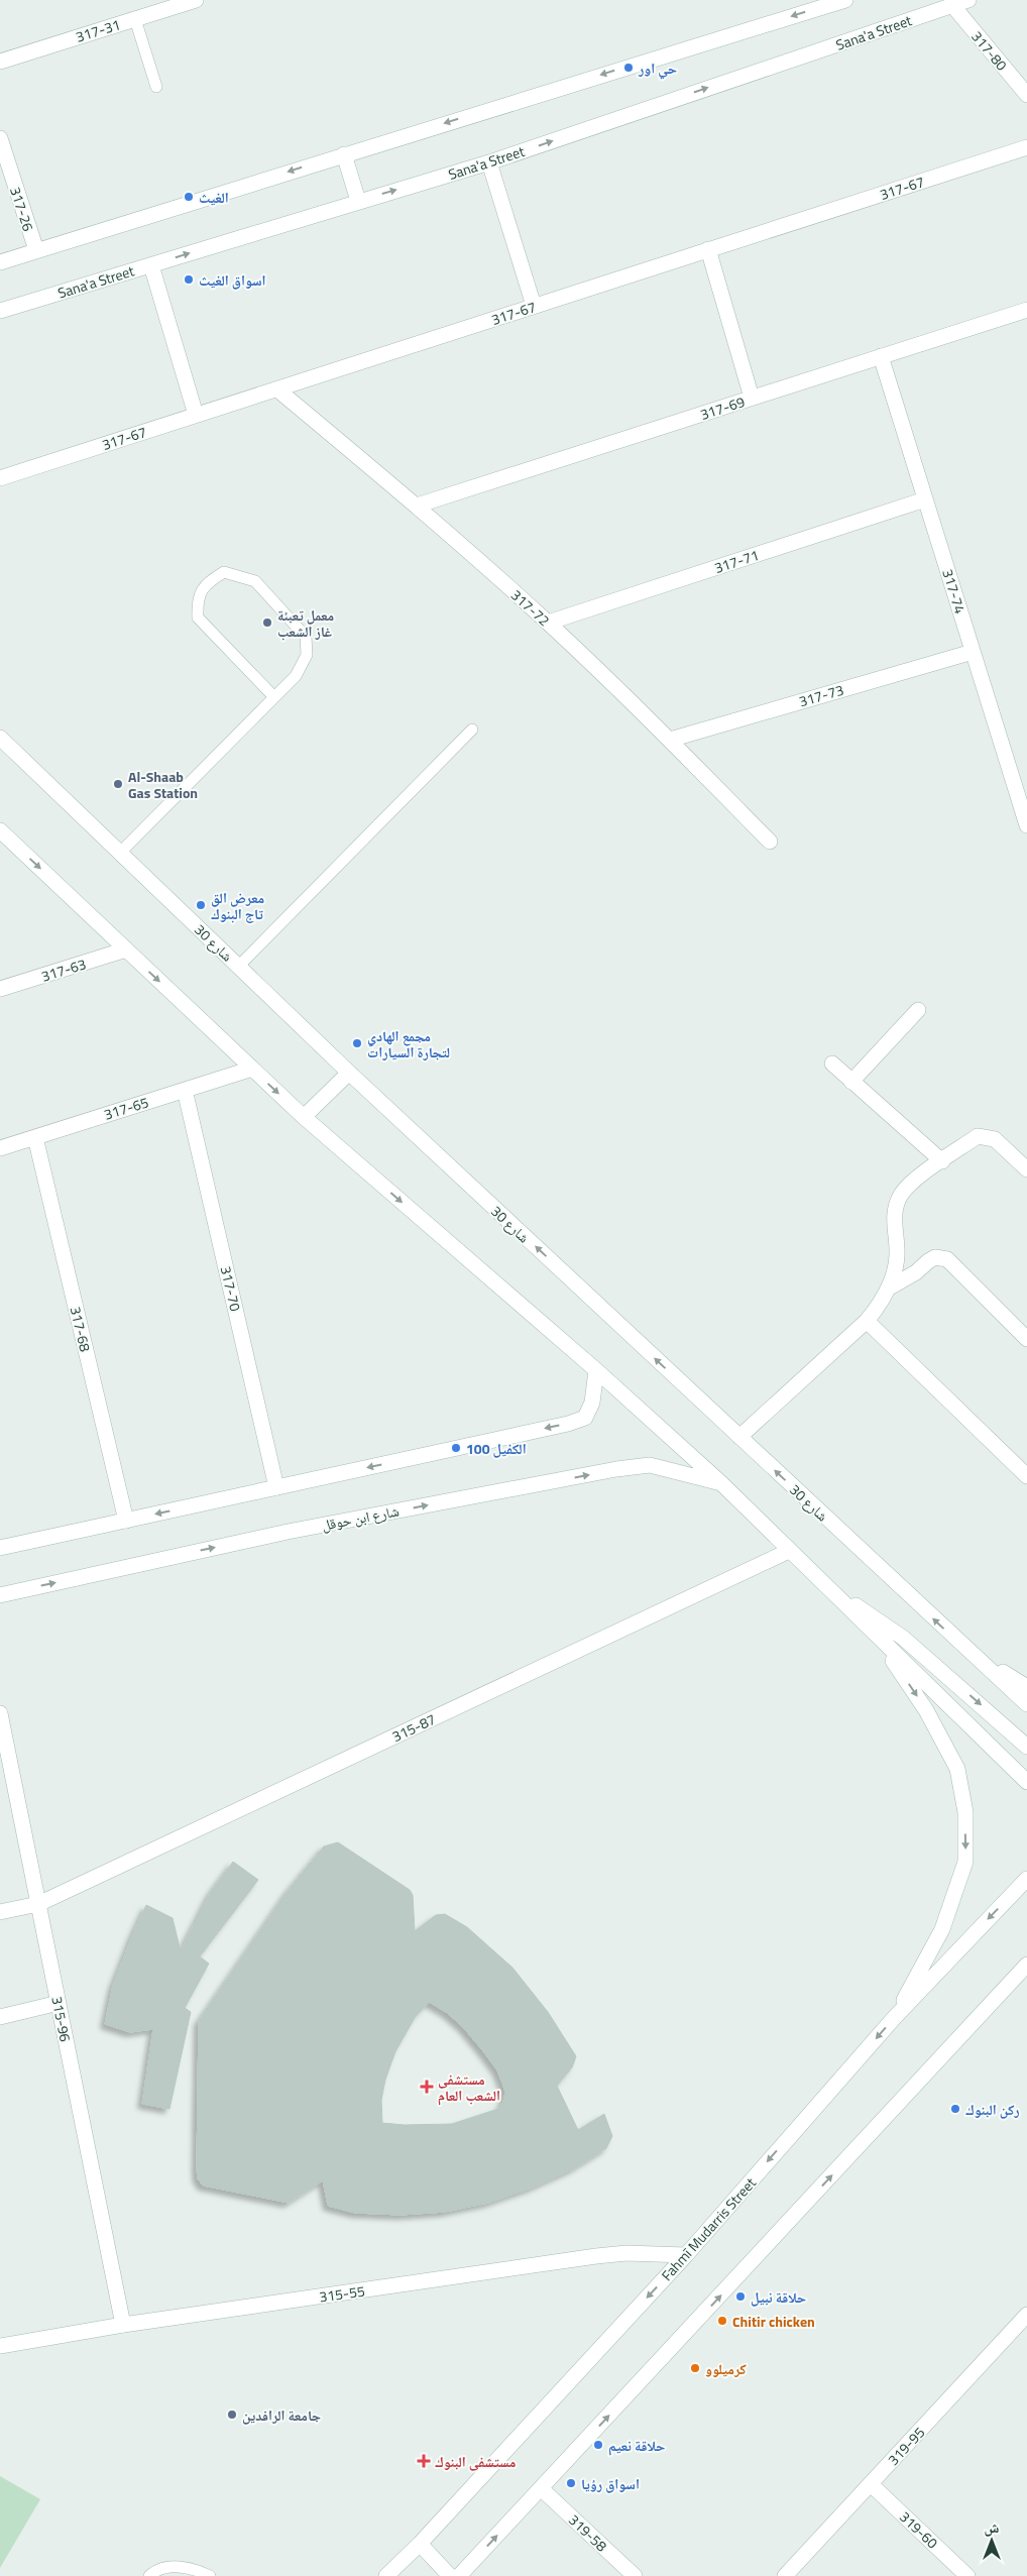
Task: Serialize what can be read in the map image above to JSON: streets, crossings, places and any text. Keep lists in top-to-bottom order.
{
  "streets": {
    "street": [
      "317-31",
      "Sana'a Street",
      "317-80",
      "317-67",
      "317-26",
      "317-69",
      "317-71",
      "317-74",
      "317-72",
      "317-73",
      "شارع 30",
      "317-63",
      "317-65",
      "317-70",
      "317-68",
      "شارع ابن حوقل",
      "315-87",
      "315-96",
      "Fahmī Mudarris Street",
      "315-55",
      "319-95",
      "319-60",
      "319-58"
    ]
  },
  "crossings": [
    ["Sana'a Street", "317-80"],
    ["317-67", "317-72"],
    ["317-69", "317-74"],
    ["317-69", "317-72"],
    ["317-71", "317-74"],
    ["317-71", "317-72"],
    ["317-74", "317-73"],
    ["317-72", "317-73"],
    ["317-65", "317-70"],
    ["317-65", "317-68"],
    ["315-87", "315-96"],
    ["315-96", "315-55"],
    ["Fahmī Mudarris Street", "315-55"],
    ["319-95", "319-60"]
  ],
  "places": {
    "other": [
      "حي اور",
      "الغيث",
      "اسواق الغيث",
      "معمل تعبئة غاز الشعب",
      "Al-Shaab Gas Station",
      "معرض الق تاج البنوك",
      "مجمع الهادي لتجارة السيارات",
      "الكفيل 100",
      "ركن البنوك",
      "حلاقة نبيل",
      "Chitir chicken",
      "كرميلوو",
      "جامعة الرافدين",
      "حلاقة نعيم",
      "اسواق رؤيا"
    ],
    "health": ["مستشفى الشعب العام", "مستشفى البنوك"]
  },
  "north": "top"
}
